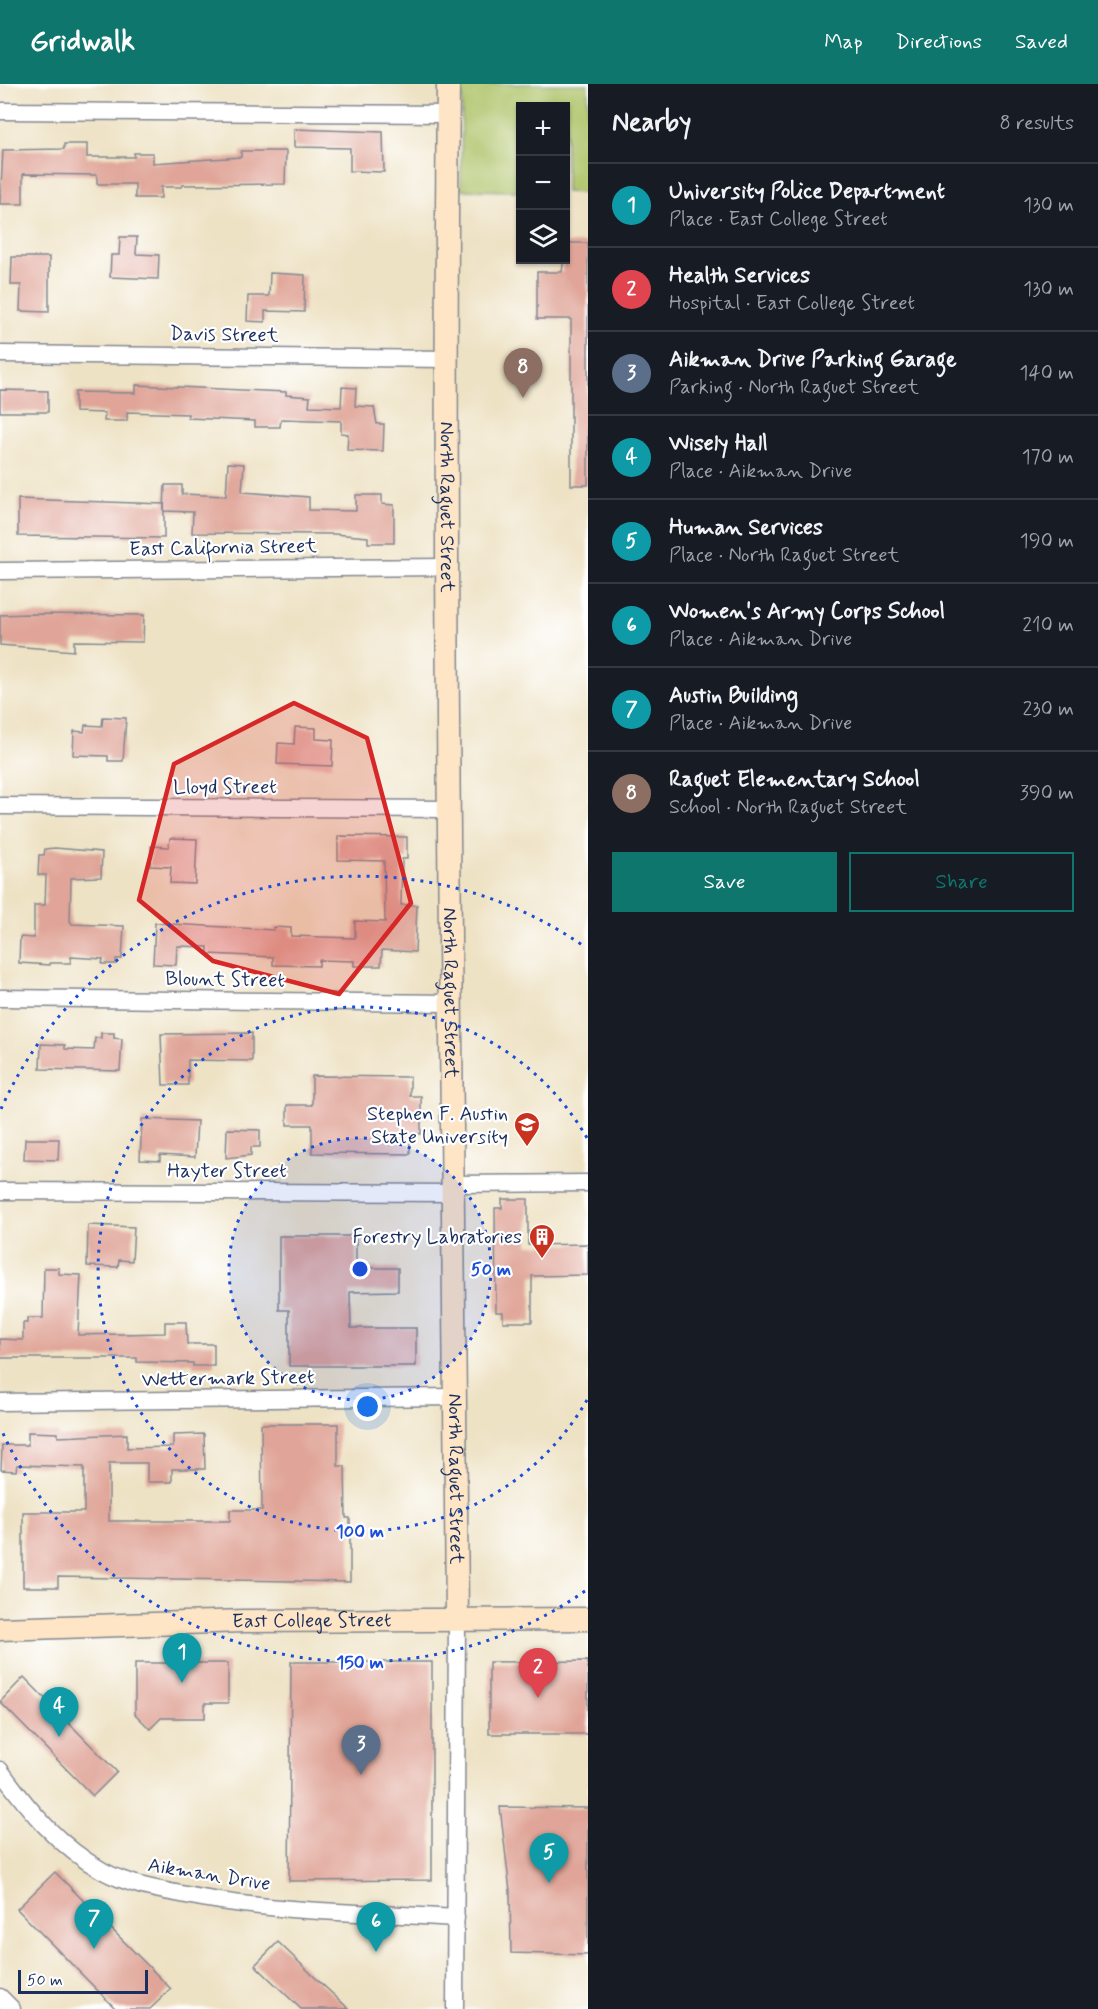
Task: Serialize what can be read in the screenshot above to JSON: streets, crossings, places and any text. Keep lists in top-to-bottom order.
{
  "streets": {
    "street": [
      "Davis Street",
      "North Raguet Street",
      "East California Street",
      "Lloyd Street",
      "Blount Street",
      "Hayter Street",
      "Wettermark Street",
      "East College Street",
      "Aikman Drive"
    ]
  },
  "crossings": [
    ["Davis Street", "North Raguet Street"],
    ["North Raguet Street", "East California Street"],
    ["North Raguet Street", "Lloyd Street"],
    ["North Raguet Street", "Blount Street"],
    ["North Raguet Street", "Hayter Street"],
    ["North Raguet Street", "Wettermark Street"],
    ["North Raguet Street", "East College Street"],
    ["North Raguet Street", "Aikman Drive"]
  ],
  "places": {
    "school or university": ["Stephen F. Austin State University"],
    "building": ["Forestry Labratories"]
  },
  "scale_bar": "50 m",
  "page": {
    "header": "Gridwalk",
    "nav": ["Map", "Directions", "Saved"],
    "heading": ["Nearby", "8 results"],
    "map_buttons": ["+", "−"],
    "list": [
      {
        "mark": "1",
        "name": "University Police Department",
        "note": "Place · East College Street",
        "value": "130 m"
      },
      {
        "mark": "2",
        "name": "Health Services",
        "note": "Hospital · East College Street",
        "value": "130 m"
      },
      {
        "mark": "3",
        "name": "Aikman Drive Parking Garage",
        "note": "Parking · North Raguet Street",
        "value": "140 m"
      },
      {
        "mark": "4",
        "name": "Wisely Hall",
        "note": "Place · Aikman Drive",
        "value": "170 m"
      },
      {
        "mark": "5",
        "name": "Human Services",
        "note": "Place · North Raguet Street",
        "value": "190 m"
      },
      {
        "mark": "6",
        "name": "Women's Army Corps School",
        "note": "Place · Aikman Drive",
        "value": "210 m"
      },
      {
        "mark": "7",
        "name": "Austin Building",
        "note": "Place · Aikman Drive",
        "value": "230 m"
      },
      {
        "mark": "8",
        "name": "Raguet Elementary School",
        "note": "School · North Raguet Street",
        "value": "390 m"
      }
    ],
    "pins": [
      "8",
      "1",
      "2",
      "4",
      "3",
      "5",
      "7",
      "6"
    ],
    "buttons": ["Save", "Share"],
    "scale": "50 m"
  },
  "rings": ["50 m", "100 m", "150 m"]
}
